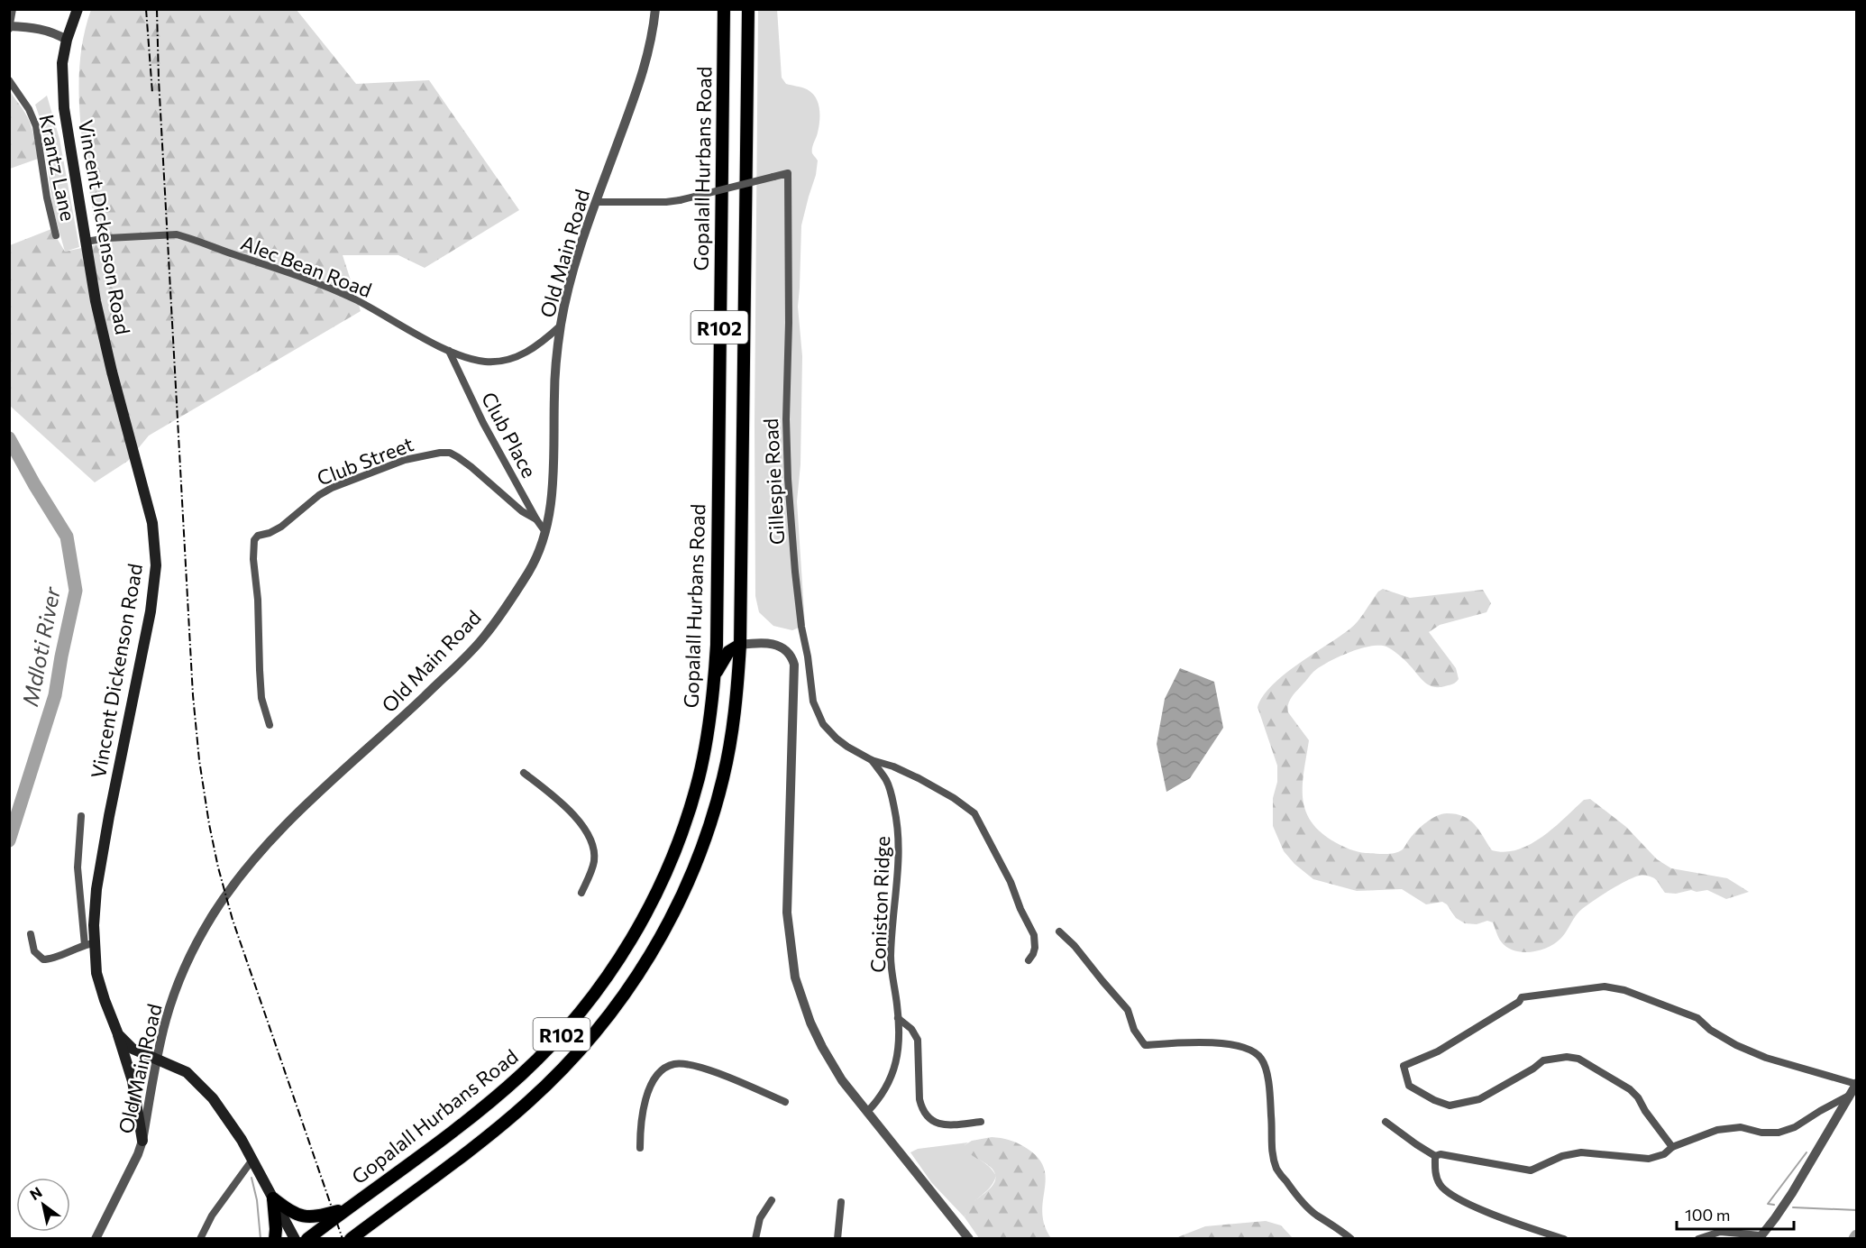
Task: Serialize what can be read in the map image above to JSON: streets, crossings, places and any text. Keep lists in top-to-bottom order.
{
  "streets": {
    "main road": ["Gopalall Hurbans Road", "Vincent Dickenson Road", "R102"],
    "street": [
      "Krantz Lane",
      "Old Main Road",
      "Alec Bean Road",
      "Club Place",
      "Club Street",
      "Gillespie Road",
      "Coniston Ridge"
    ]
  },
  "crossings": [
    ["Vincent Dickenson Road", "Old Main Road"],
    ["Vincent Dickenson Road", "Alec Bean Road"],
    ["Old Main Road", "Alec Bean Road"],
    ["Old Main Road", "Club Place"],
    ["Old Main Road", "Gillespie Road"],
    ["Alec Bean Road", "Club Place"],
    ["Club Place", "Club Street"],
    ["Gillespie Road", "Coniston Ridge"]
  ],
  "water": ["Mdloti River"],
  "scale_bar": "100 m",
  "north": "top left"
}
